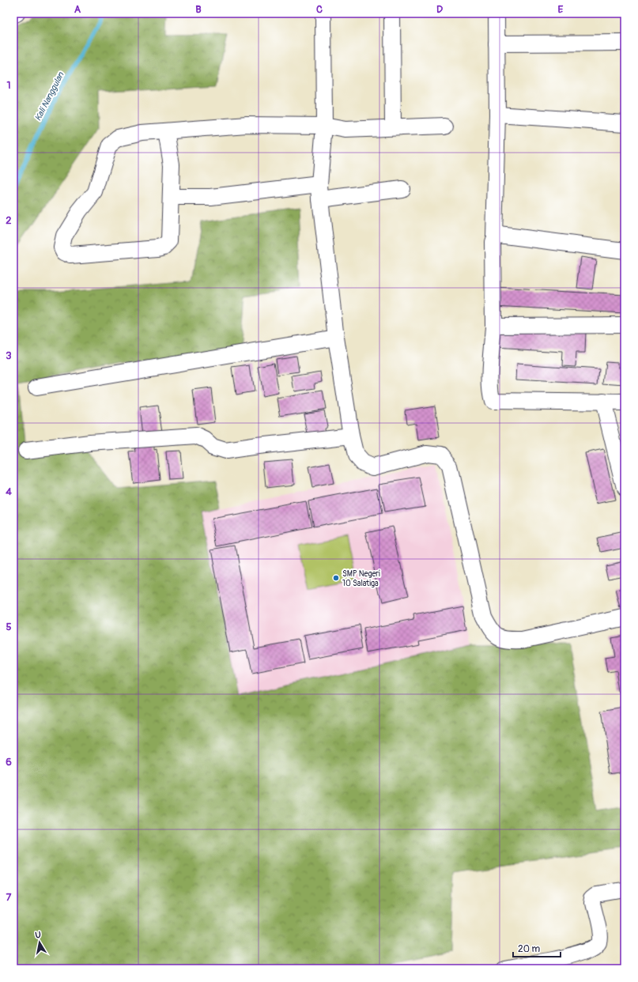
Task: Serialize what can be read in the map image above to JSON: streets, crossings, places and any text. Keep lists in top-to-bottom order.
{
  "water": ["Kali Nanggulan"],
  "places": ["SMP Negeri 10 Salatiga"],
  "scale_bar": "20 m",
  "north": "top",
  "grid": {
    "columns": [
      "A",
      "B",
      "C",
      "D",
      "E"
    ],
    "rows": [
      "1",
      "2",
      "3",
      "4",
      "5",
      "6",
      "7"
    ]
  }
}
